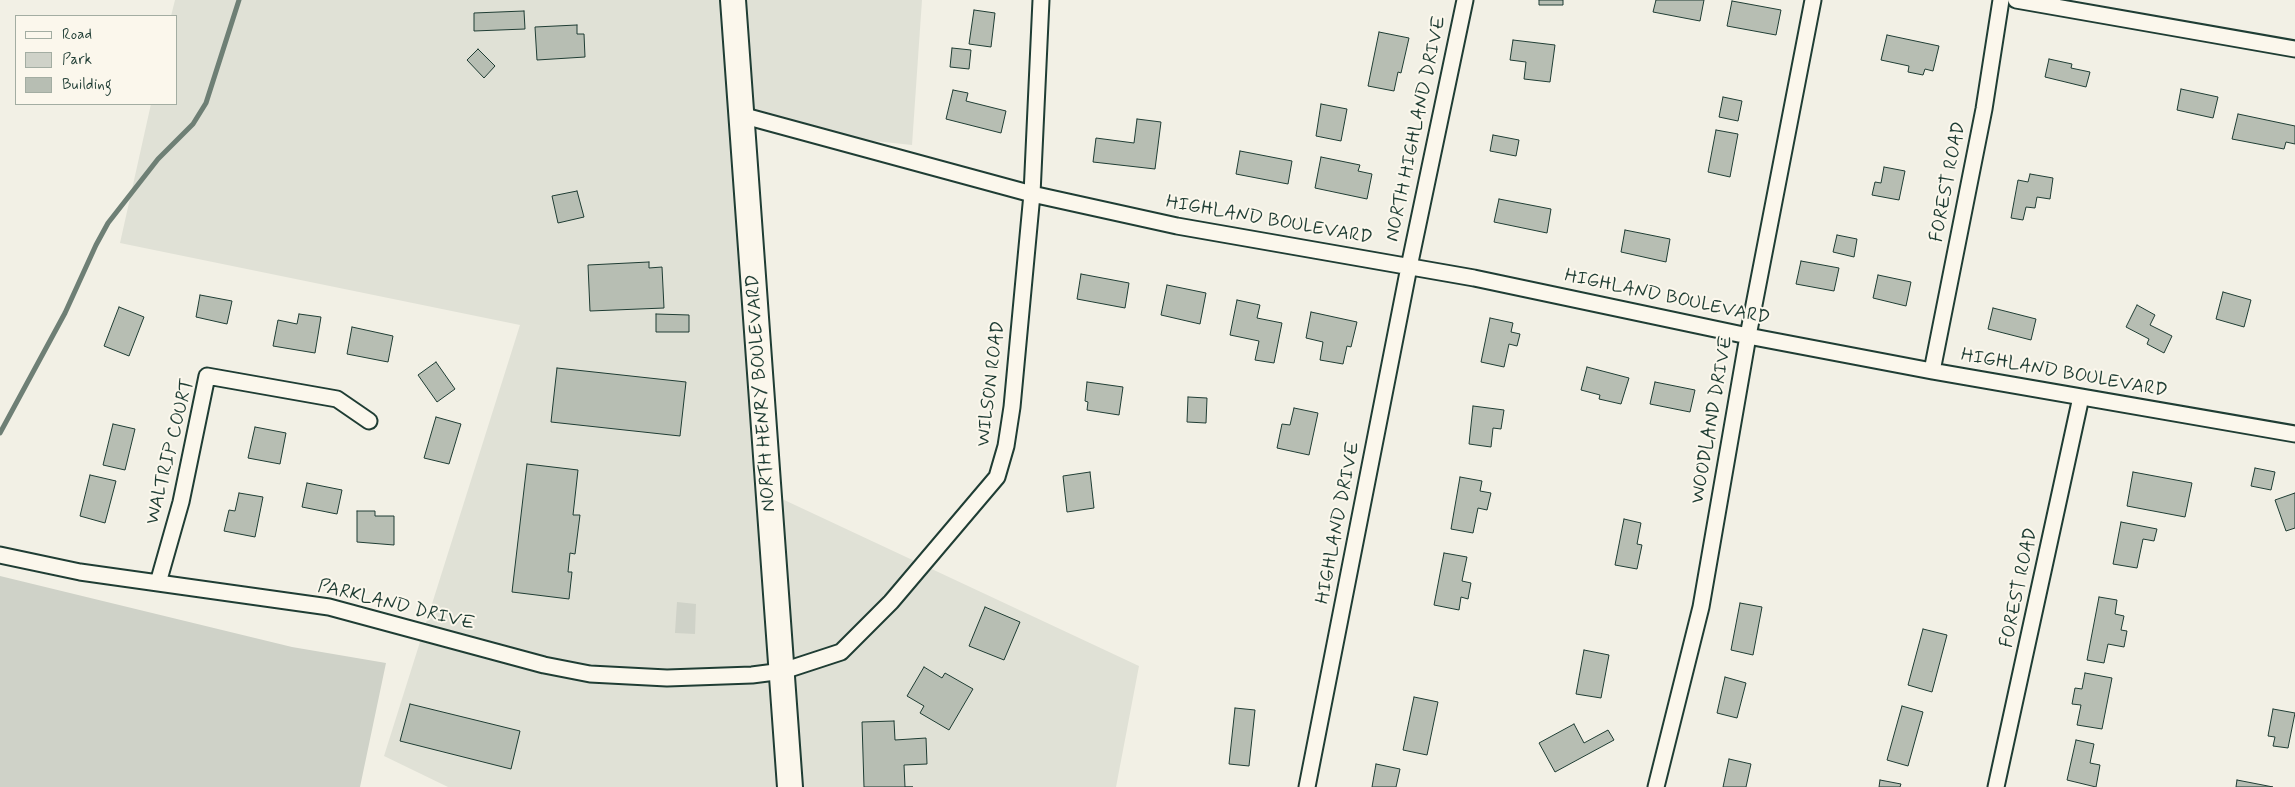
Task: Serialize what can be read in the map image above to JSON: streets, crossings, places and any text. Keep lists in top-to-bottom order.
{
  "streets": {
    "main road": ["NORTH HENRY BOULEVARD"],
    "street": [
      "NORTH HIGHLAND DRIVE",
      "FOREST ROAD",
      "HIGHLAND BOULEVARD",
      "WILSON ROAD",
      "WOODLAND DRIVE",
      "WALTRIP COURT",
      "HIGHLAND DRIVE",
      "PARKLAND DRIVE"
    ]
  },
  "crossings": [
    ["NORTH HIGHLAND DRIVE", "HIGHLAND BOULEVARD"],
    ["NORTH HIGHLAND DRIVE", "HIGHLAND DRIVE"],
    ["FOREST ROAD", "HIGHLAND BOULEVARD"],
    ["HIGHLAND BOULEVARD", "WILSON ROAD"],
    ["HIGHLAND BOULEVARD", "NORTH HENRY BOULEVARD"],
    ["HIGHLAND BOULEVARD", "WOODLAND DRIVE"],
    ["HIGHLAND BOULEVARD", "HIGHLAND DRIVE"],
    ["WILSON ROAD", "NORTH HENRY BOULEVARD"],
    ["WILSON ROAD", "PARKLAND DRIVE"],
    ["NORTH HENRY BOULEVARD", "PARKLAND DRIVE"],
    ["WALTRIP COURT", "PARKLAND DRIVE"]
  ],
  "legend": ["Road", "Park", "Building"]
}
